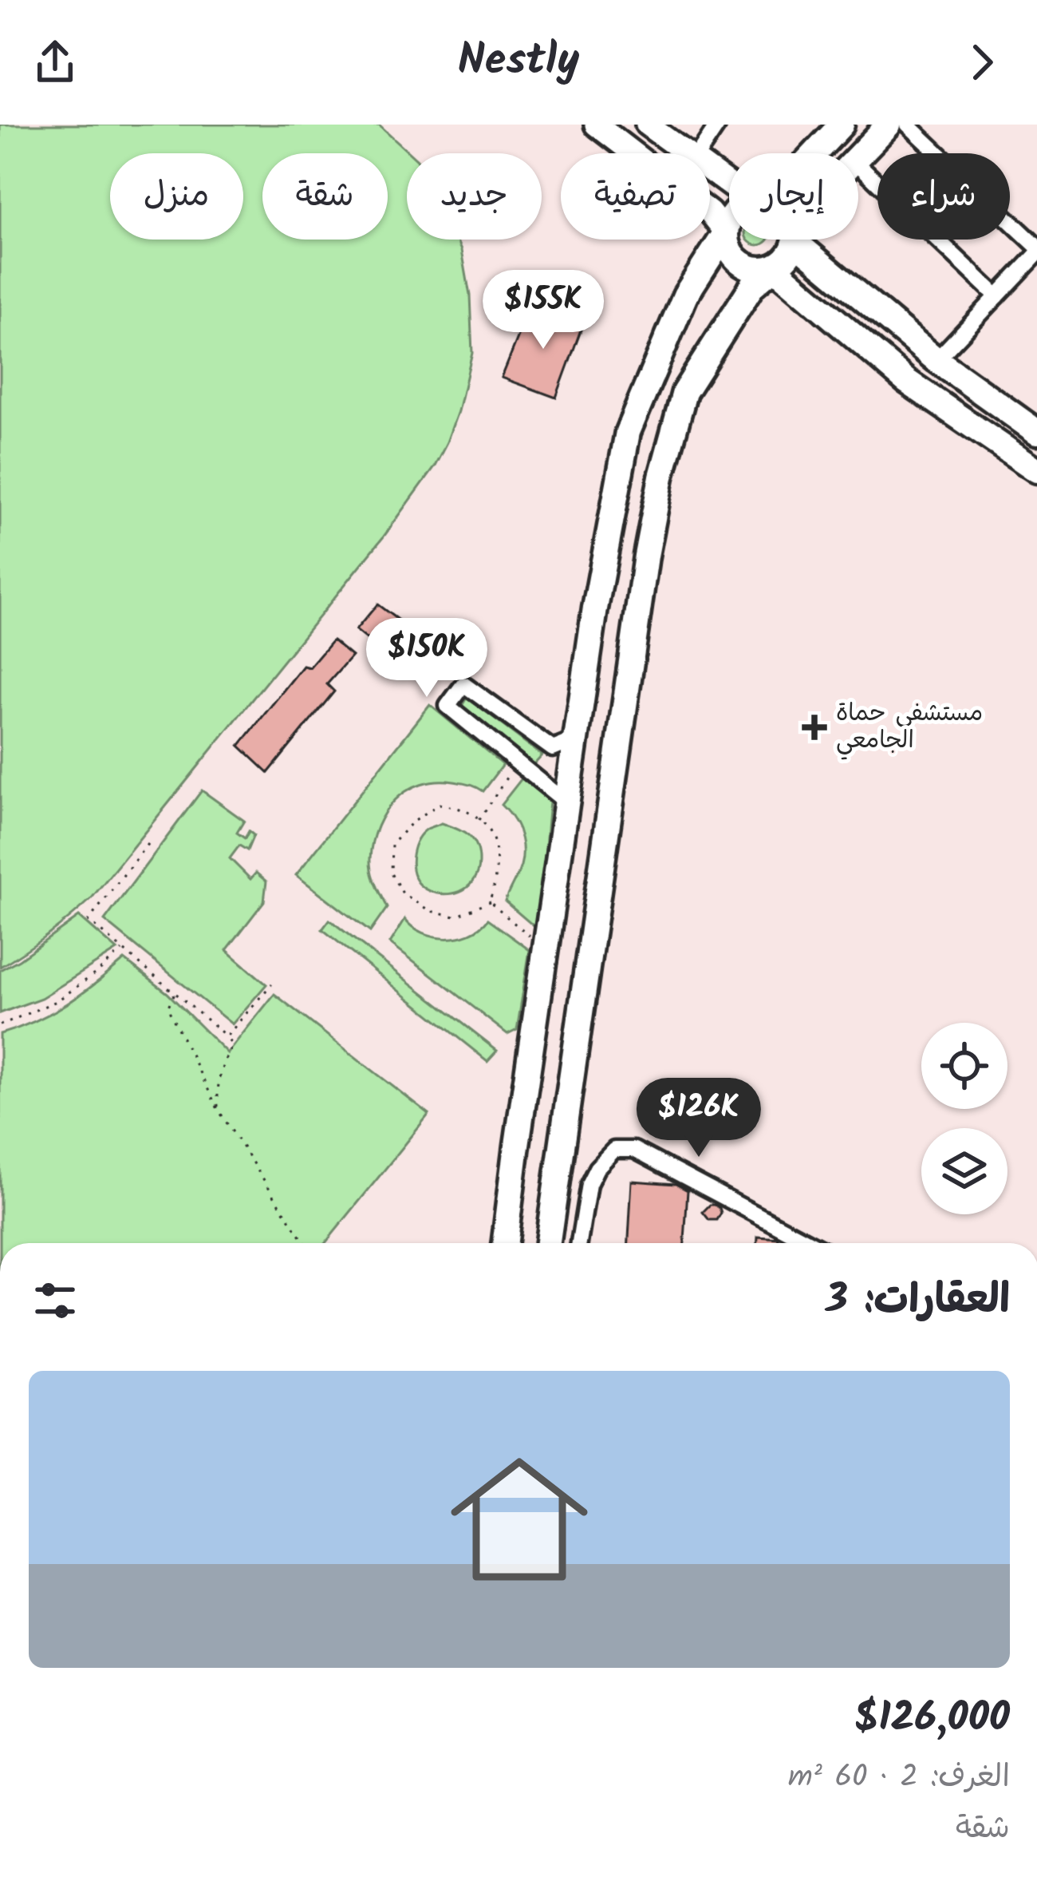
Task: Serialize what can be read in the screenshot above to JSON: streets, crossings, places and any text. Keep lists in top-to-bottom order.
{
  "places": {
    "health": ["مستشفى حماة الجامعي"]
  },
  "page": {
    "header": "Nestly",
    "chip": [
      "شراء",
      "إيجار",
      "تصفية",
      "جديد",
      "شقة",
      "منزل"
    ],
    "price": ["$155K", "$150K", "$126K"],
    "heading": "العقارات: 3",
    "list": [
      {
        "name": "$126,000",
        "note": "الغرف: 2 · 60 m² · شقة"
      }
    ]
  }
}
